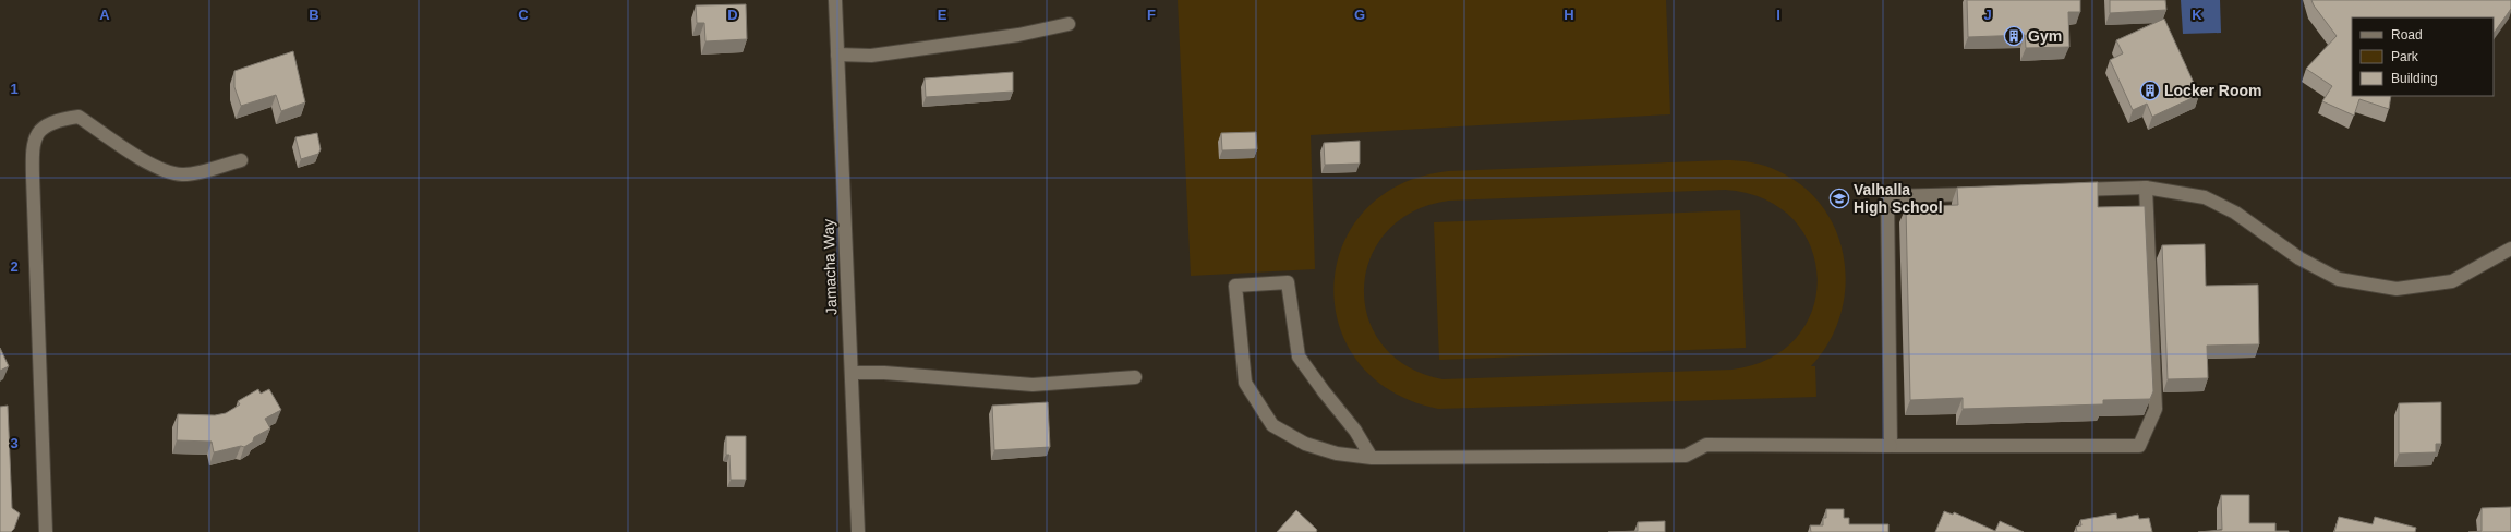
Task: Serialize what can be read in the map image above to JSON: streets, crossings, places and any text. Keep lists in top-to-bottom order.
{
  "streets": {
    "lane": ["Jamacha Way"]
  },
  "places": {
    "building": ["Gym", "Locker Room"],
    "school or university": ["Valhalla High School"]
  },
  "legend": ["Road", "Park", "Building"],
  "grid": {
    "columns": [
      "A",
      "B",
      "C",
      "D",
      "E",
      "F",
      "G",
      "H",
      "I",
      "J",
      "K"
    ],
    "rows": ["1", "2", "3"]
  }
}
